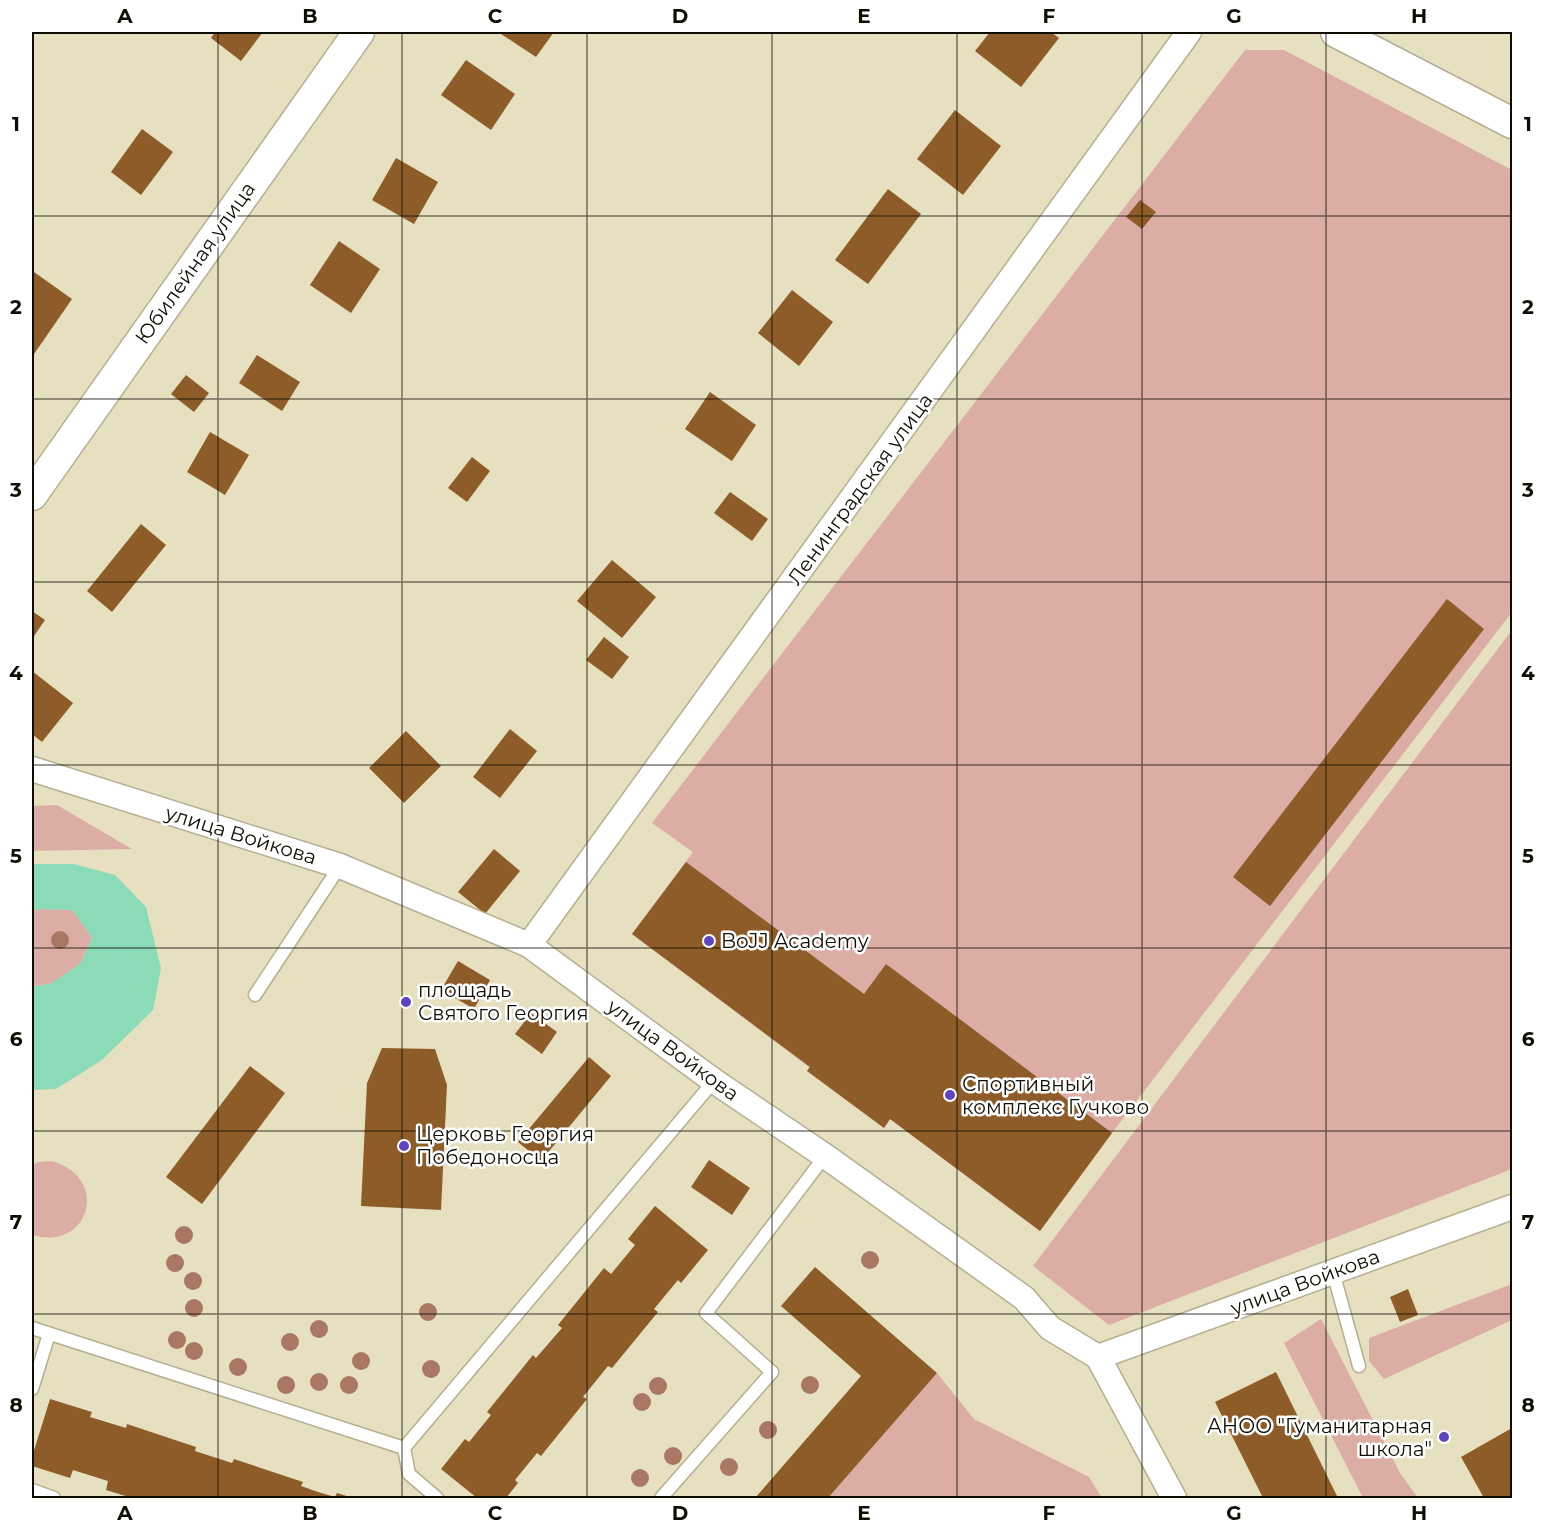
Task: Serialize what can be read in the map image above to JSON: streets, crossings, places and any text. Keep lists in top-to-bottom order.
{
  "streets": {
    "street": ["Юбилейная улица", "Ленинградская улица", "улица Войкова"]
  },
  "crossings": [
    ["Ленинградская улица", "улица Войкова"]
  ],
  "places": [
    "BoJJ Academy",
    "площадь Святого Георгия",
    "Спортивный комплекс Гучково",
    "Церковь Георгия Победоносца",
    "АНОО \"Гуманитарная школа\""
  ],
  "grid": {
    "columns": [
      "A",
      "B",
      "C",
      "D",
      "E",
      "F",
      "G",
      "H"
    ],
    "rows": [
      "1",
      "2",
      "3",
      "4",
      "5",
      "6",
      "7",
      "8"
    ]
  }
}
